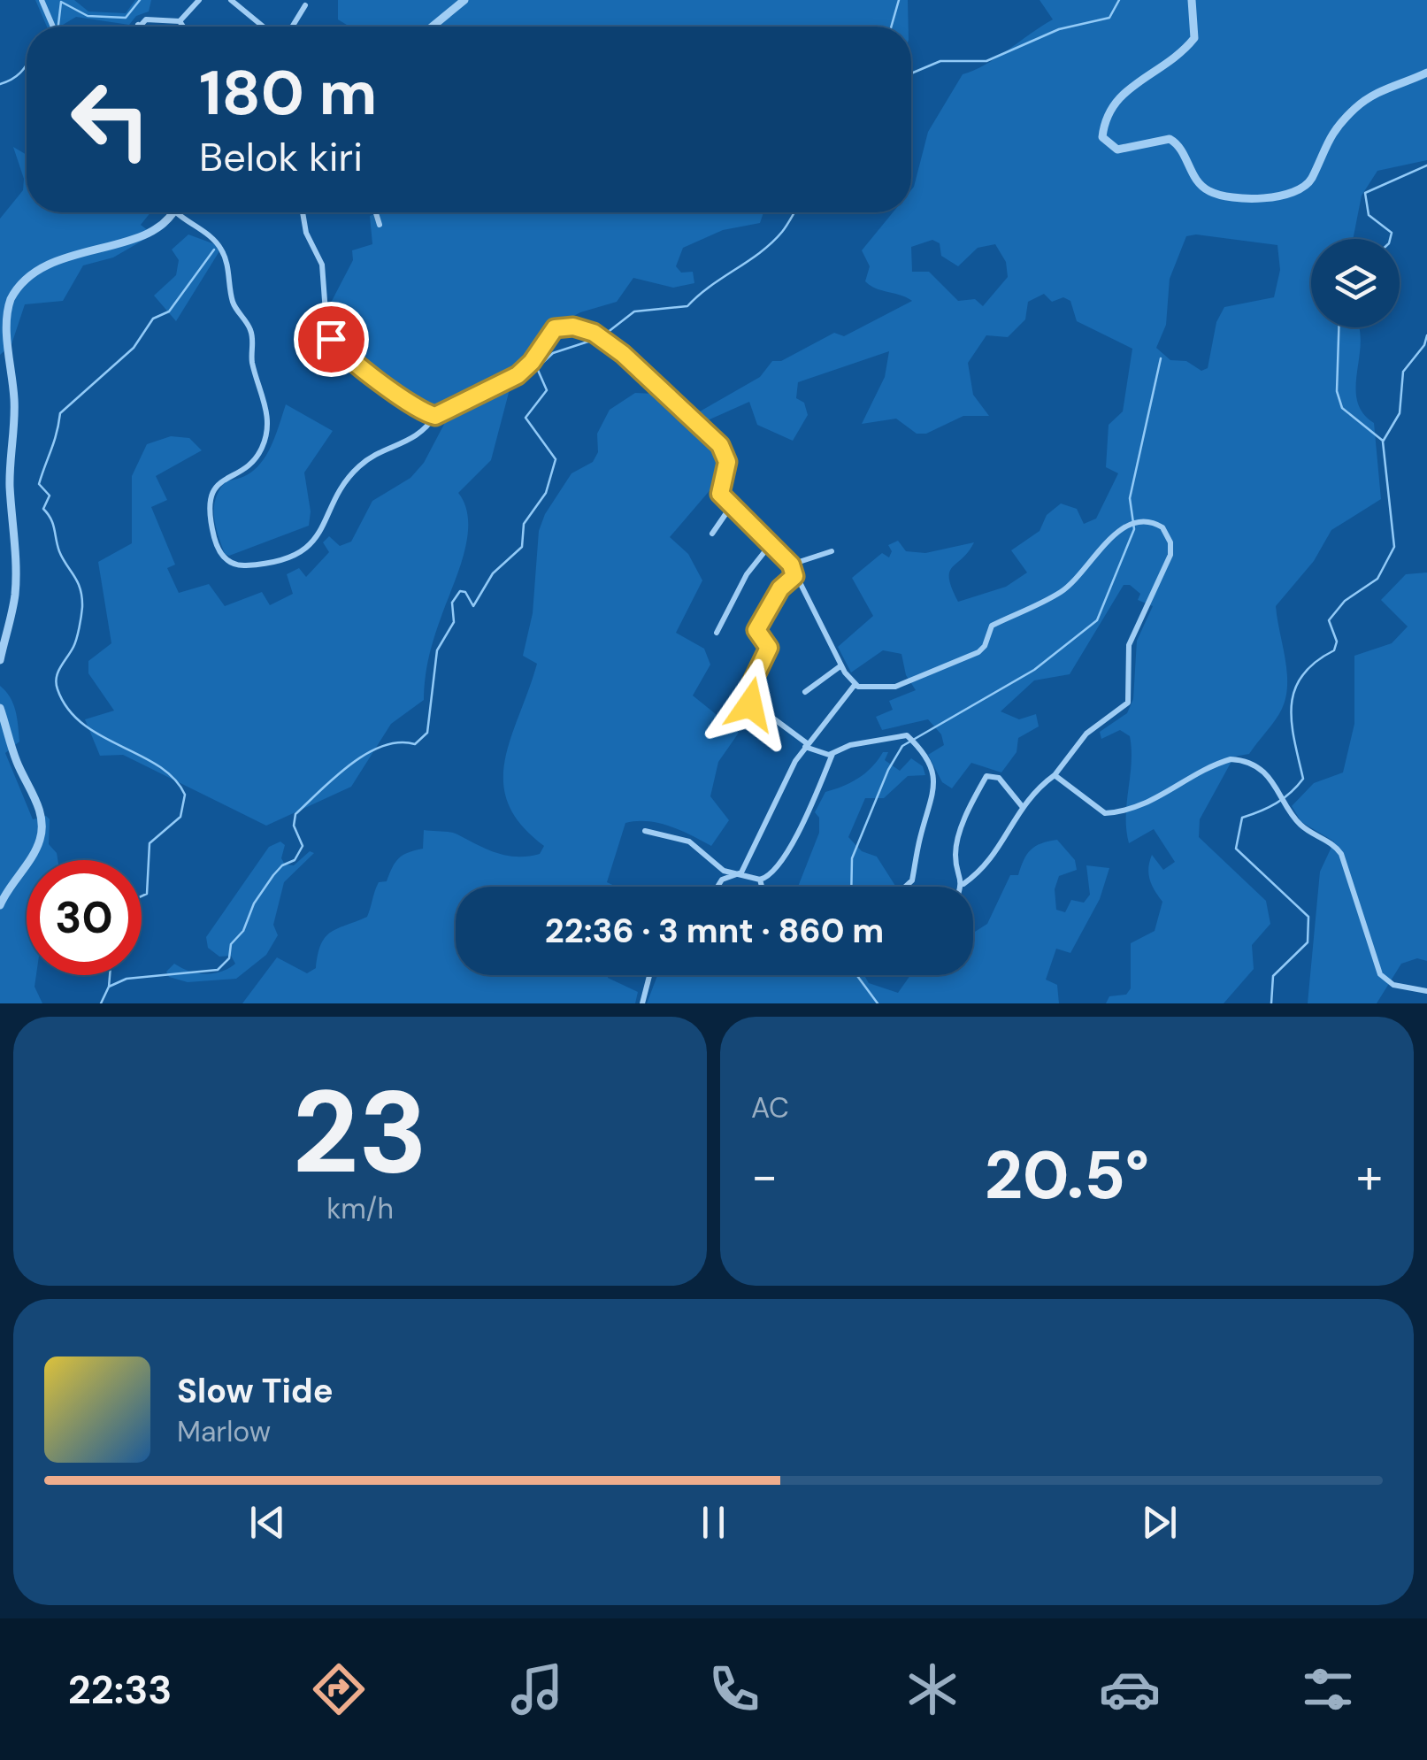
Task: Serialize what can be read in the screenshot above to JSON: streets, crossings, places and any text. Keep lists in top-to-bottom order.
{
  "page": {
    "turn": ["180 m", "Belok kiri"],
    "limit": "30",
    "trip": "22:36 · 3 mnt · 860 m",
    "tile": [
      ["23", "km/h"],
      "AC"
    ],
    "heat": ["−", "20.5°", "+"],
    "song": ["Slow Tide", "Marlow"],
    "tabs": "22:33"
  }
}
